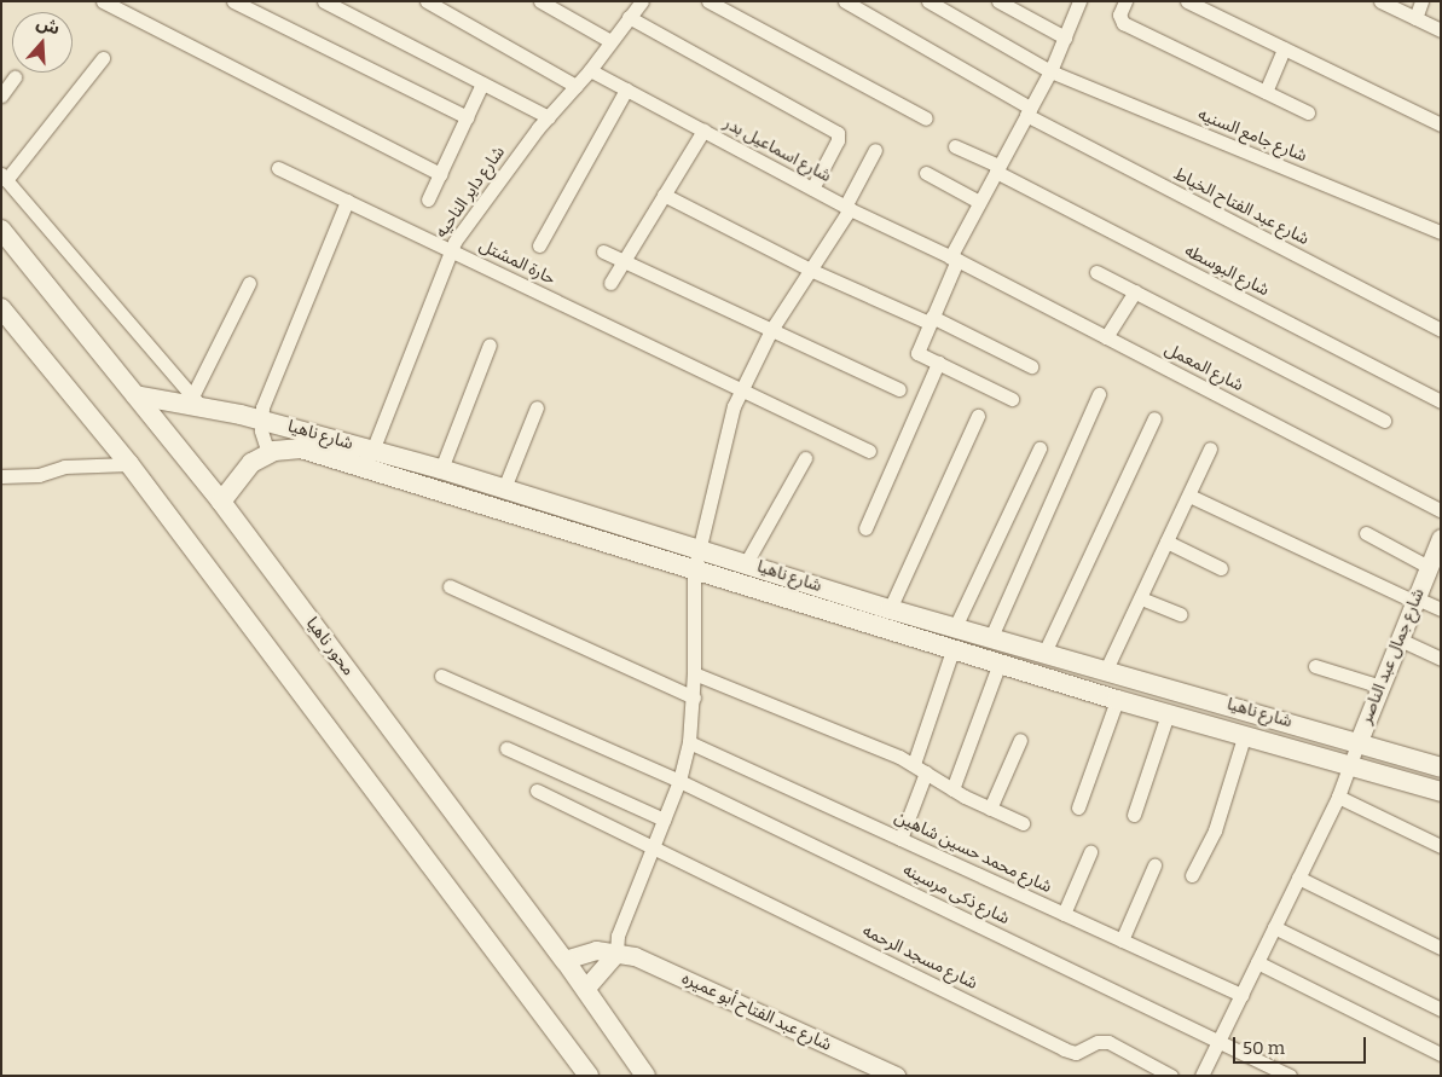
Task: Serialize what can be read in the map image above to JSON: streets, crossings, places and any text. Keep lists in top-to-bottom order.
{
  "streets": {
    "main road": ["شارع ناهيا", "محور ناهيا"],
    "street": [
      "شارع جامع السنيه",
      "شارع اسماعيل بدر",
      "شارع داير الناحيه",
      "شارع عبد الفتاح الخياط",
      "حارة المشتل",
      "شارع البوسطه",
      "شارع المعمل",
      "شارع جمال عبد الناصر",
      "شارع محمد حسين شاهين",
      "شارع ذكى مرسينه",
      "شارع مسجد الرحمه",
      "شارع عبد الفتاح أبو عميره"
    ]
  },
  "crossings": [
    ["شارع اسماعيل بدر", "شارع داير الناحيه"],
    ["شارع اسماعيل بدر", "شارع المعمل"],
    ["شارع داير الناحيه", "حارة المشتل"],
    ["شارع داير الناحيه", "شارع ناهيا"],
    ["شارع ناهيا", "محور ناهيا"],
    ["شارع ناهيا", "شارع جمال عبد الناصر"],
    ["محور ناهيا", "شارع عبد الفتاح أبو عميره"]
  ],
  "scale_bar": "50 m",
  "north": "top"
}
